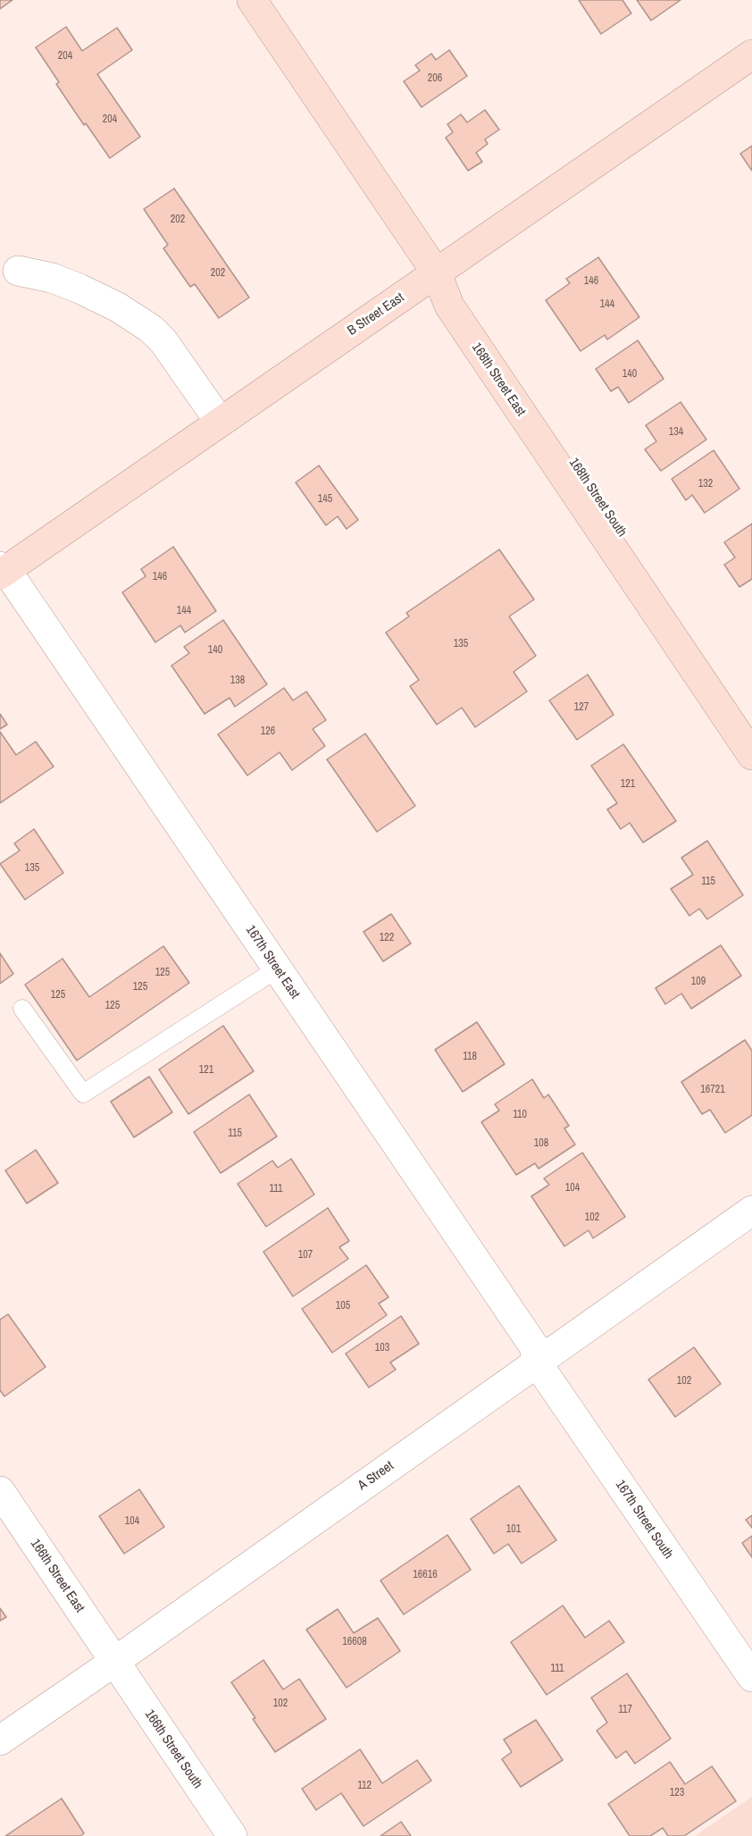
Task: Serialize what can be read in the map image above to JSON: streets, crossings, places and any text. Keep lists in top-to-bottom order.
{
  "streets": {
    "street": [
      "B Street East",
      "168th Street East",
      "168th Street South",
      "167th Street East",
      "A Street",
      "167th Street South",
      "166th Street East",
      "166th Street South"
    ]
  },
  "crossings": [
    ["B Street East", "168th Street East"],
    ["B Street East", "168th Street South"],
    ["B Street East", "167th Street East"],
    ["168th Street East", "168th Street South"],
    ["167th Street East", "A Street"],
    ["167th Street East", "167th Street South"],
    ["A Street", "167th Street South"],
    ["A Street", "166th Street East"],
    ["A Street", "166th Street South"],
    ["166th Street East", "166th Street South"]
  ],
  "house_numbers": [
    "204",
    "206",
    "204",
    "202",
    "202",
    "146",
    "144",
    "140",
    "134",
    "132",
    "145",
    "146",
    "144",
    "135",
    "140",
    "138",
    "127",
    "126",
    "121",
    "135",
    "115",
    "122",
    "125",
    "109",
    "125",
    "125",
    "125",
    "118",
    "121",
    "16721",
    "110",
    "115",
    "108",
    "104",
    "111",
    "102",
    "107",
    "105",
    "103",
    "102",
    "104",
    "101",
    "16616",
    "16608",
    "111",
    "102",
    "117",
    "112",
    "123"
  ]
}
